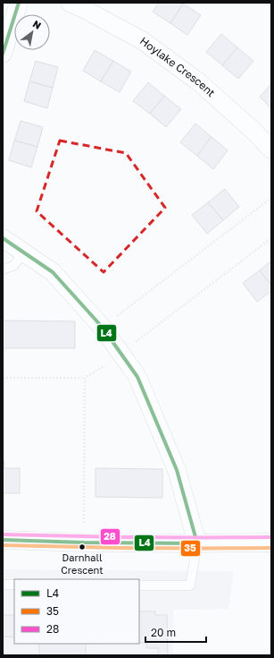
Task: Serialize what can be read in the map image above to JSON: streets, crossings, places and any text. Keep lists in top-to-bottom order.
{
  "streets": {
    "street": ["Hoylake Crescent"]
  },
  "places": ["Darnhall Crescent"],
  "lines": ["transit line L4", "transit line 28", "transit line 35"],
  "legend": ["L4", "35", "28"],
  "scale_bar": "20 m",
  "north": "top right"
}
